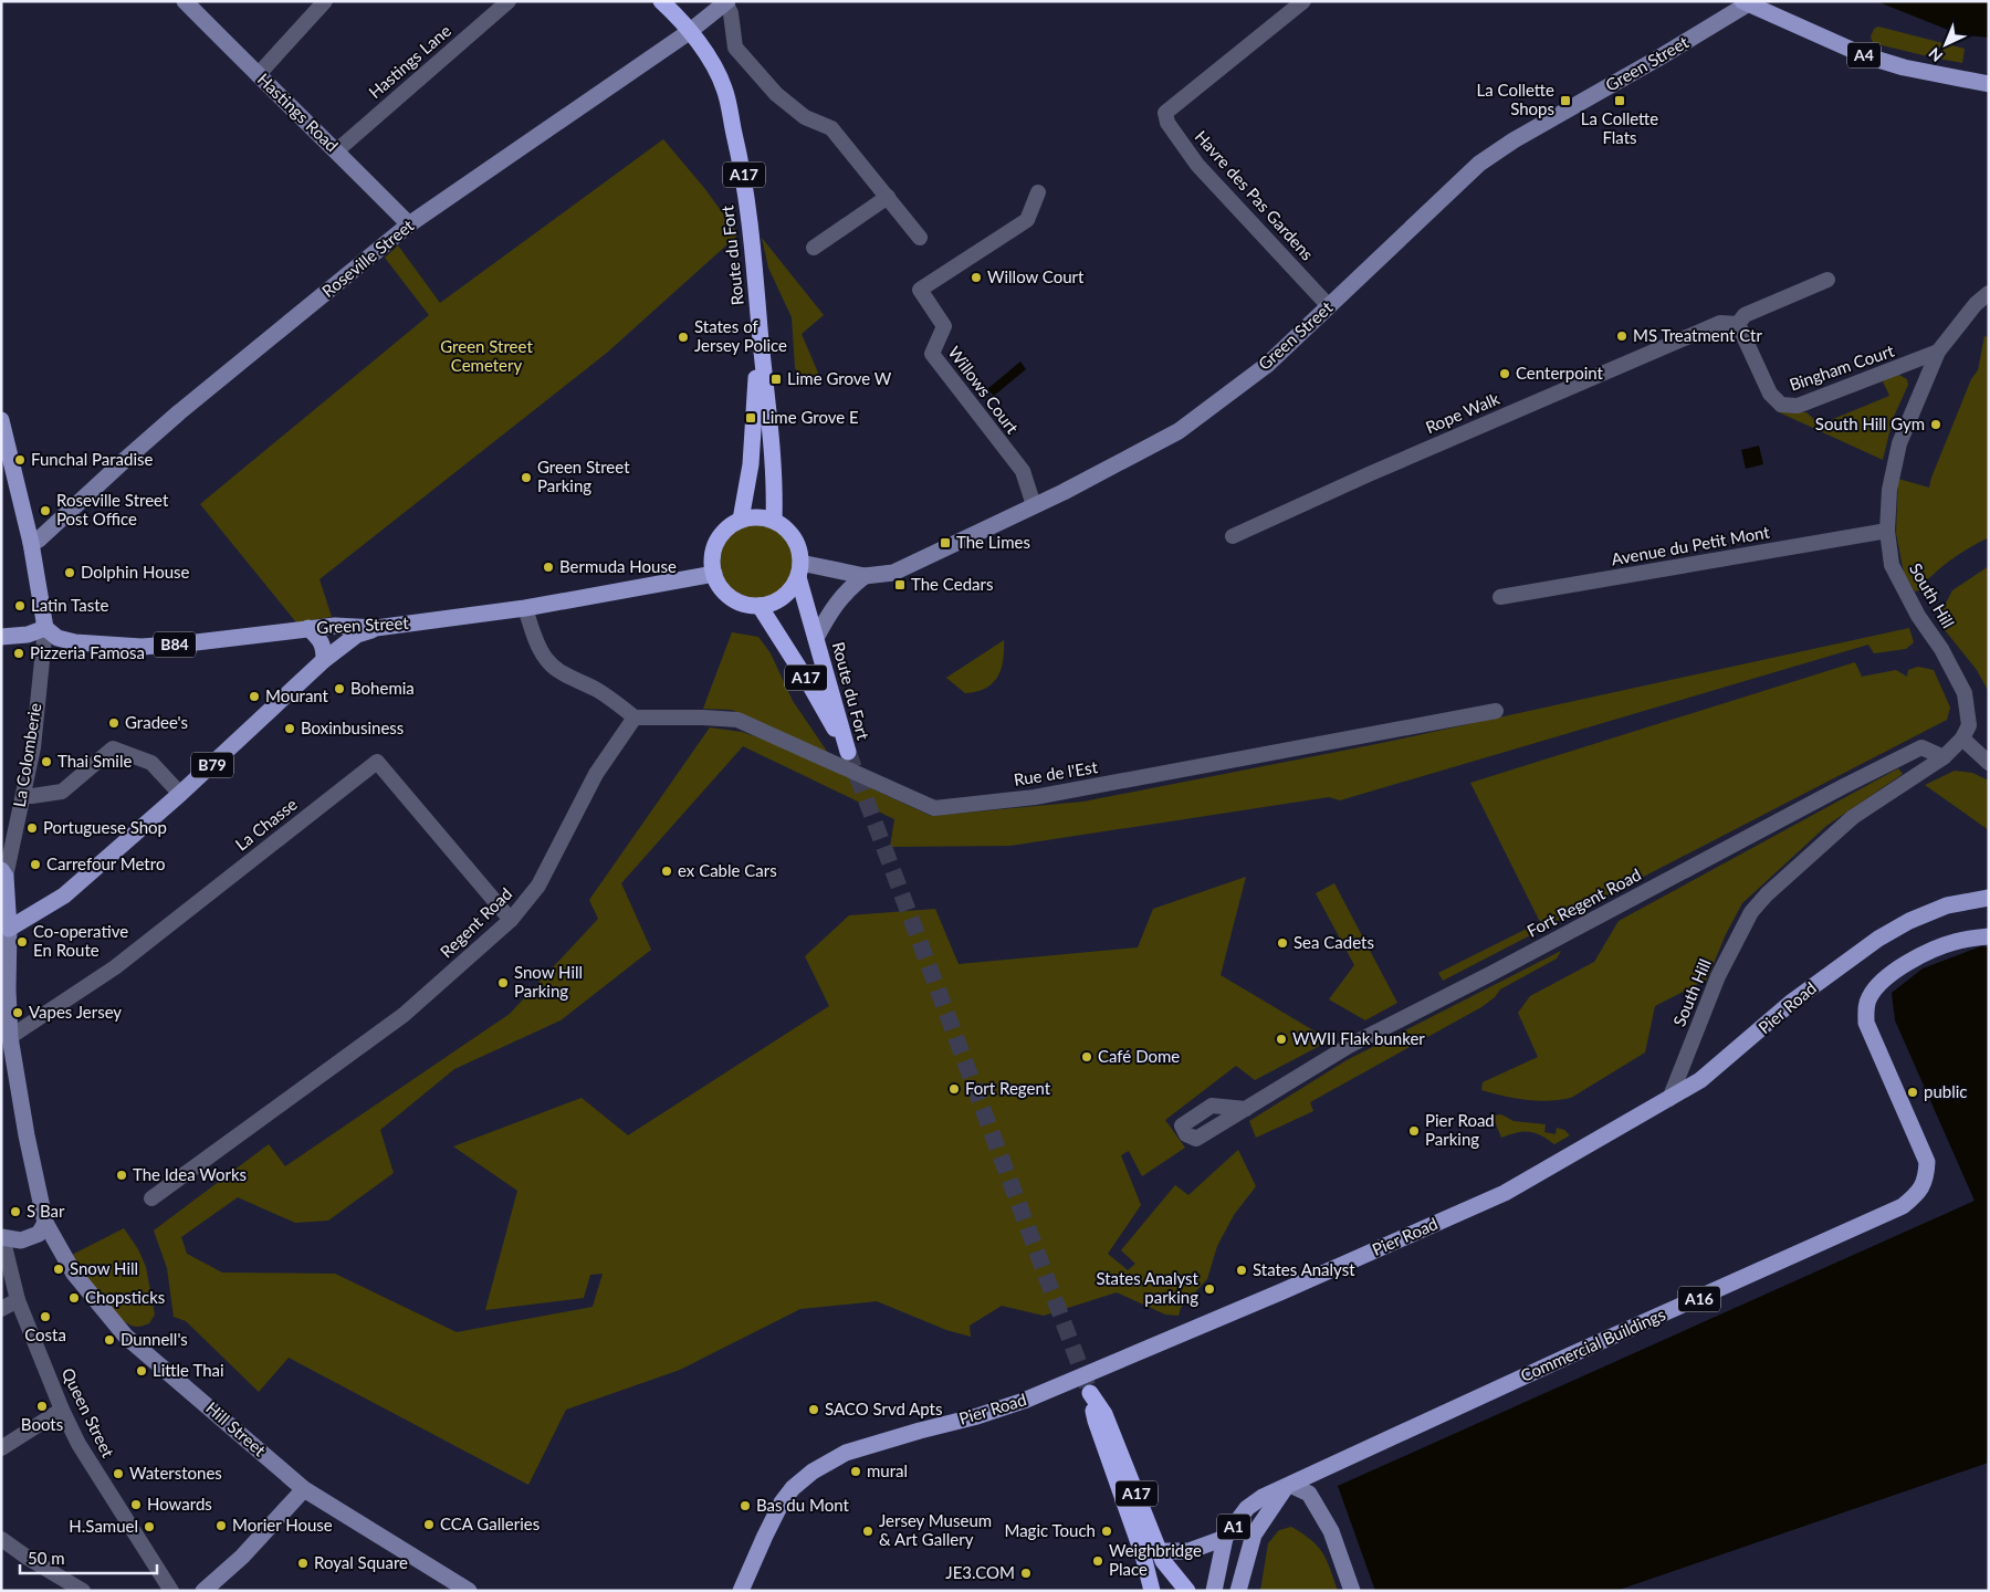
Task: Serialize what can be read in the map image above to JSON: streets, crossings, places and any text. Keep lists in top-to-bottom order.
{
  "streets": {
    "highway": ["A17", "Route du Fort"],
    "main road": [
      "A4",
      "Green Street",
      "Hastings Road",
      "Roseville Street",
      "B84",
      "La Colomberie",
      "B79",
      "Pier Road",
      "A16",
      "Commercial Buildings",
      "Hill Street",
      "A1"
    ],
    "street": [
      "Hastings Lane",
      "Havre des Pas Gardens",
      "Bingham Court",
      "Willows Court",
      "Rope Walk",
      "Avenue du Petit Mont",
      "South Hill",
      "Rue de l'Est",
      "La Chasse",
      "Fort Regent Road",
      "Regent Road",
      "Queen Street"
    ]
  },
  "crossings": [
    ["A4", "Green Street"],
    ["Hastings Lane", "Hastings Road"],
    ["Green Street", "A17"],
    ["Green Street", "Havre des Pas Gardens"],
    ["Green Street", "Route du Fort"],
    ["Green Street", "Willows Court"],
    ["Green Street", "La Colomberie"],
    ["Green Street", "B79"],
    ["Hastings Road", "Roseville Street"],
    ["A17", "Route du Fort"],
    ["Route du Fort", "Roseville Street"],
    ["Roseville Street", "La Colomberie"],
    ["Bingham Court", "Rope Walk"],
    ["Bingham Court", "South Hill"],
    ["Avenue du Petit Mont", "South Hill"],
    ["South Hill", "Fort Regent Road"],
    ["South Hill", "Pier Road"],
    ["La Colomberie", "B79"],
    ["La Colomberie", "La Chasse"],
    ["La Colomberie", "Hill Street"],
    ["Rue de l'Est", "Regent Road"],
    ["La Chasse", "Regent Road"]
  ],
  "parks": ["Green Street Cemetery"],
  "places": {
    "transit": [
      "La Collette Shops",
      "La Collette Flats",
      "Lime Grove W",
      "Lime Grove E",
      "The Limes",
      "The Cedars"
    ],
    "other": [
      "Willow Court",
      "MS Treatment Ctr",
      "States of Jersey Police",
      "Centerpoint",
      "South Hill Gym",
      "Funchal Paradise",
      "Green Street Parking",
      "Roseville Street Post Office",
      "Bermuda House",
      "Dolphin House",
      "Latin Taste",
      "Pizzeria Famosa",
      "Bohemia",
      "Mourant",
      "Gradee's",
      "Boxinbusiness",
      "Thai Smile",
      "Portuguese Shop",
      "Carrefour Metro",
      "ex Cable Cars",
      "Co-operative En Route",
      "Sea Cadets",
      "Snow Hill Parking",
      "Vapes Jersey",
      "WWII Flak bunker",
      "Café Dome",
      "Fort Regent",
      "public",
      "Pier Road Parking",
      "The Idea Works",
      "S Bar",
      "Snow Hill",
      "States Analyst",
      "States Analyst parking",
      "Chopsticks",
      "Costa",
      "Dunnell's",
      "Little Thai",
      "Boots",
      "SACO Srvd Apts",
      "mural",
      "Waterstones",
      "Howards",
      "Bas du Mont",
      "CCA Galleries",
      "Morier House",
      "H.Samuel",
      "Jersey Museum & Art Gallery",
      "Magic Touch",
      "Weighbridge Place",
      "Royal Square",
      "JE3.COM"
    ]
  },
  "scale_bar": "50 m",
  "north": "bottom left"
}
